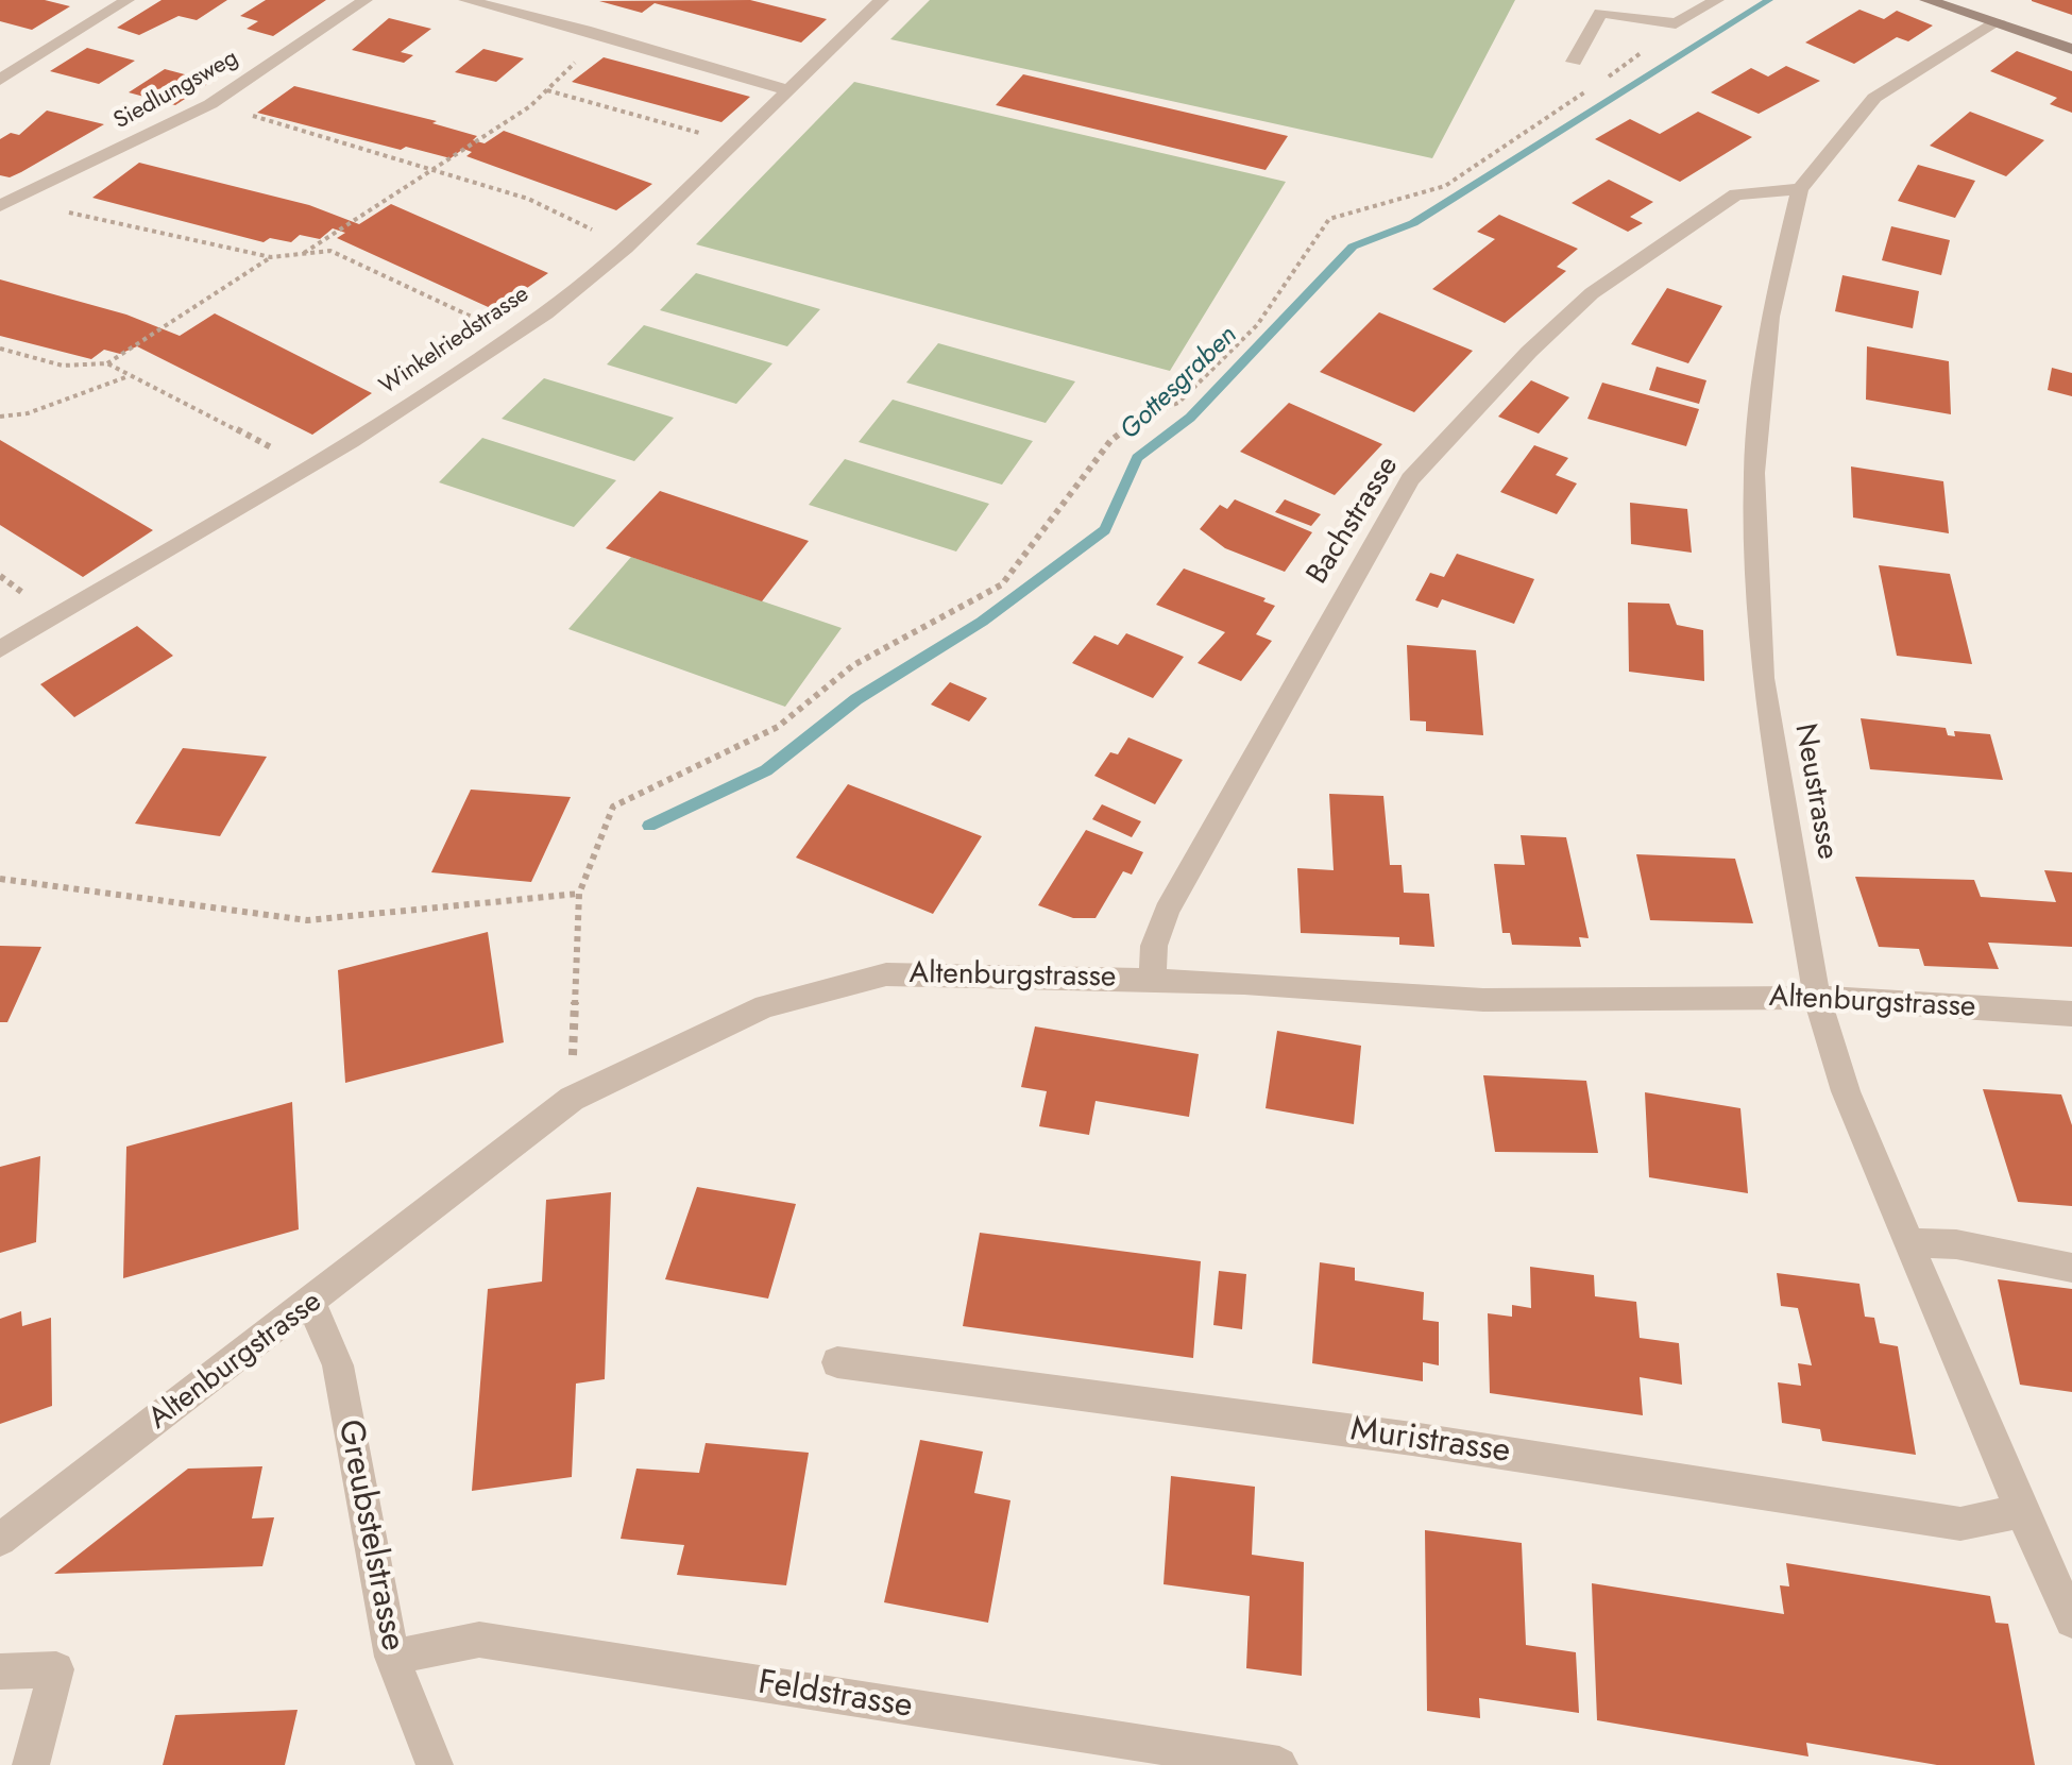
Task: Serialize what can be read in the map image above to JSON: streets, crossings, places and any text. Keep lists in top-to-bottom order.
{
  "streets": {
    "street": [
      "Siedlungsweg",
      "Winkelriedstrasse",
      "Bachstrasse",
      "Neustrasse",
      "Altenburgstrasse",
      "Muristrasse",
      "Greubstelstrasse",
      "Feldstrasse"
    ]
  },
  "crossings": [
    ["Bachstrasse", "Neustrasse"],
    ["Bachstrasse", "Altenburgstrasse"],
    ["Neustrasse", "Altenburgstrasse"],
    ["Neustrasse", "Muristrasse"],
    ["Altenburgstrasse", "Greubstelstrasse"],
    ["Greubstelstrasse", "Feldstrasse"]
  ],
  "water": ["Gottesgraben"]
}
